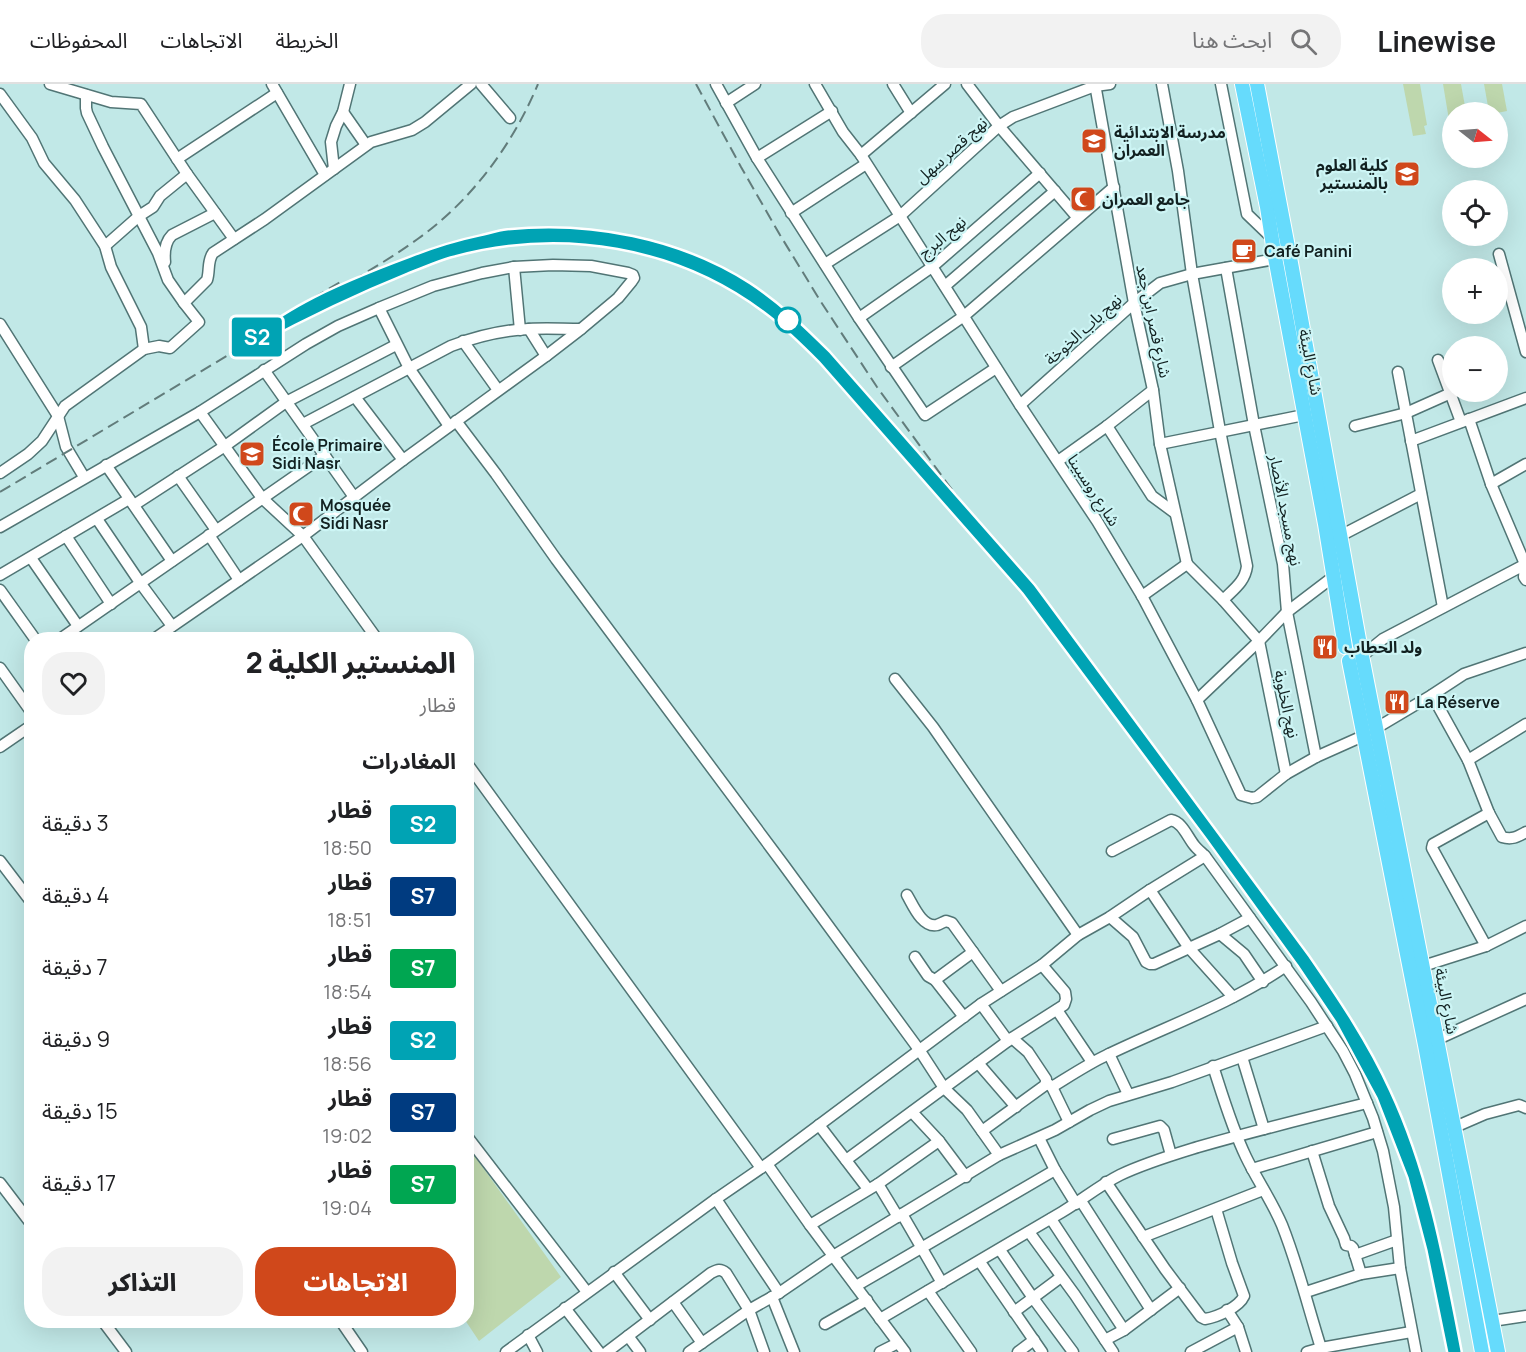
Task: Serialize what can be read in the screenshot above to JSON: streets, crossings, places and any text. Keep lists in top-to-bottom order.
{
  "streets": {
    "main road": ["شارع البيئة"],
    "street": [
      "نهج قصر سهل",
      "نهج البرج",
      "شارع قصر ابن جعد",
      "نهج باب الخوخة",
      "شارع روسبينا",
      "نهج مسجد الأنصار",
      "نهج الخلوية"
    ]
  },
  "crossings": [
    ["نهج قصر سهل", "شارع قصر ابن جعد"],
    ["نهج قصر سهل", "شارع روسبينا"],
    ["نهج البرج", "شارع روسبينا"],
    ["شارع قصر ابن جعد", "نهج باب الخوخة"],
    ["نهج باب الخوخة", "شارع البيئة"],
    ["نهج باب الخوخة", "شارع روسبينا"],
    ["نهج باب الخوخة", "نهج مسجد الأنصار"],
    ["شارع البيئة", "شارع روسبينا"],
    ["شارع روسبينا", "نهج مسجد الأنصار"],
    ["شارع روسبينا", "نهج الخلوية"]
  ],
  "places": {
    "school or university": ["مدرسة الابتدائية العمران", "كلية العلوم بالمنستير", "École Primaire Sidi Nasr"],
    "mosque": ["جامع العمران", "Mosquée Sidi Nasr"],
    "cafe": ["Café Panini"],
    "restaurant": ["ولد الحطاب", "La Réserve"]
  },
  "north": "right",
  "page": {
    "header": "Linewise",
    "search": "ابحث هنا",
    "nav": ["الخريطة", "الاتجاهات", "المحفوظات"],
    "on_map": "S2",
    "map_buttons": ["+", "−"],
    "heading": [
      ["المنستير الكلية 2", "قطار"],
      "المغادرات"
    ],
    "list": [
      {
        "mark": "S2",
        "name": "قطار",
        "note": "18:50",
        "value": "3 دقيقة"
      },
      {
        "mark": "S7",
        "name": "قطار",
        "note": "18:51",
        "value": "4 دقيقة"
      },
      {
        "mark": "S7",
        "name": "قطار",
        "note": "18:54",
        "value": "7 دقيقة"
      },
      {
        "mark": "S2",
        "name": "قطار",
        "note": "18:56",
        "value": "9 دقيقة"
      },
      {
        "mark": "S7",
        "name": "قطار",
        "note": "19:02",
        "value": "15 دقيقة"
      },
      {
        "mark": "S7",
        "name": "قطار",
        "note": "19:04",
        "value": "17 دقيقة"
      }
    ],
    "buttons": ["الاتجاهات", "التذاكر"]
  }
}
